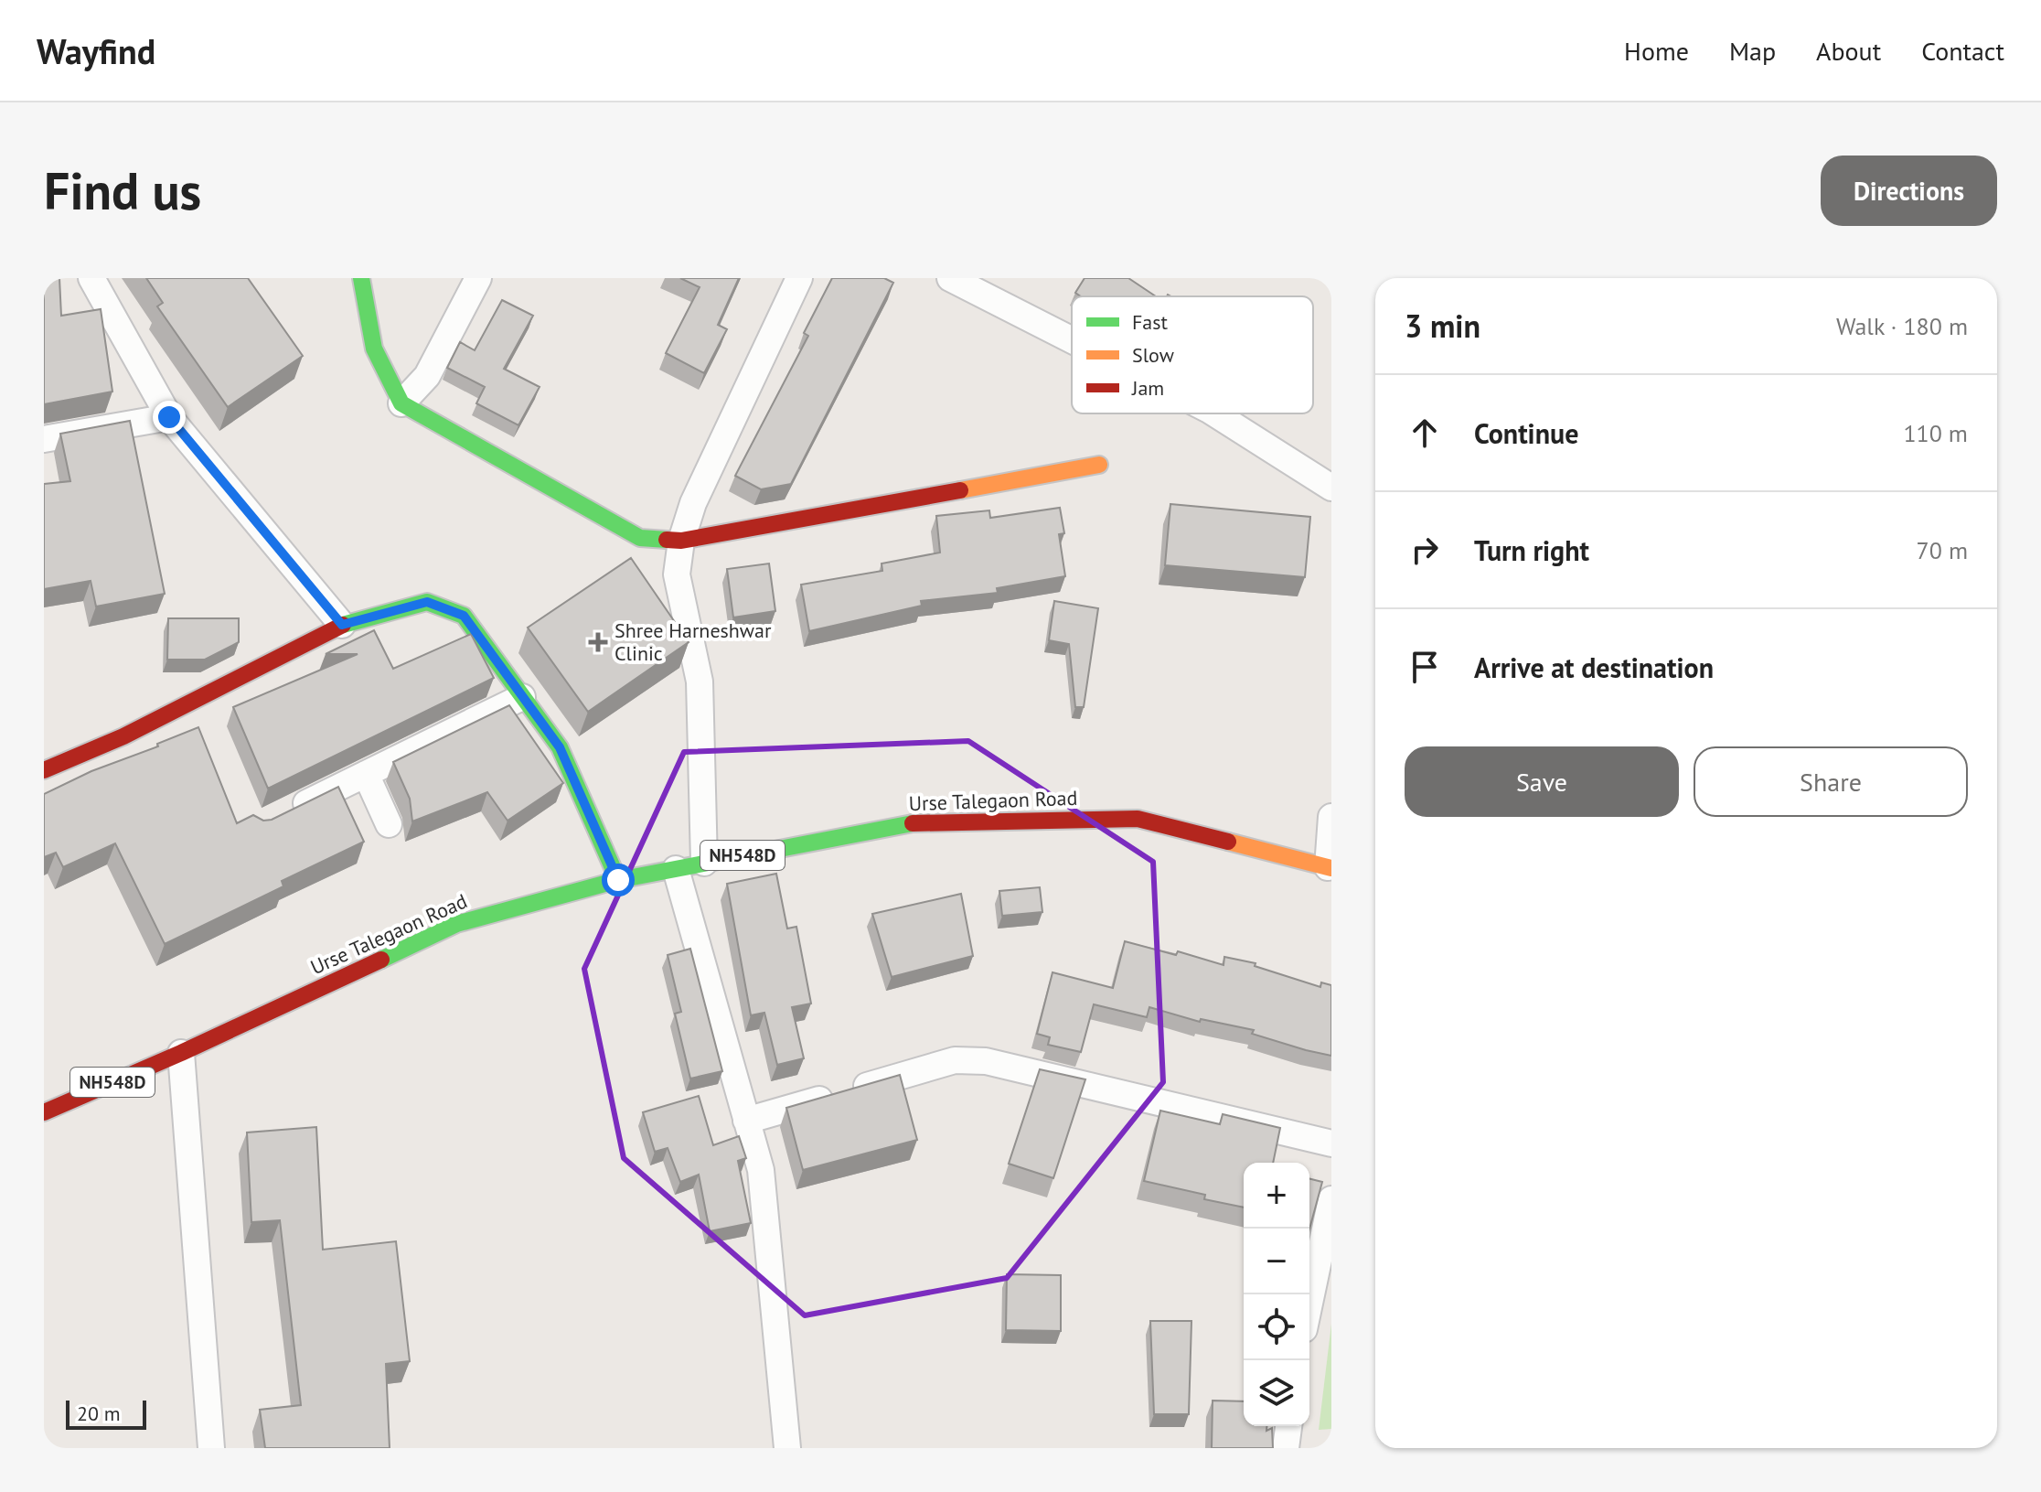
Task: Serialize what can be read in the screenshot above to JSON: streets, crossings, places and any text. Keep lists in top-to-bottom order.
{
  "streets": {
    "main road": ["Urse Talegaon Road", "NH548D"]
  },
  "places": {
    "health": ["Shree Harneshwar Clinic"]
  },
  "legend": ["Fast", "Slow", "Jam"],
  "scale_bar": "20 m",
  "page": {
    "header": "Wayfind",
    "nav": [
      "Home",
      "Map",
      "About",
      "Contact"
    ],
    "buttons": [
      "Directions",
      ["Save", "Share"]
    ],
    "title": "Find us",
    "heading": ["3 min", "Walk · 180 m"],
    "list": [
      ["Continue", "110 m"],
      ["Turn right", "70 m"],
      "Arrive at destination"
    ],
    "map_buttons": ["+", "−"],
    "scale": "20 m"
  }
}
